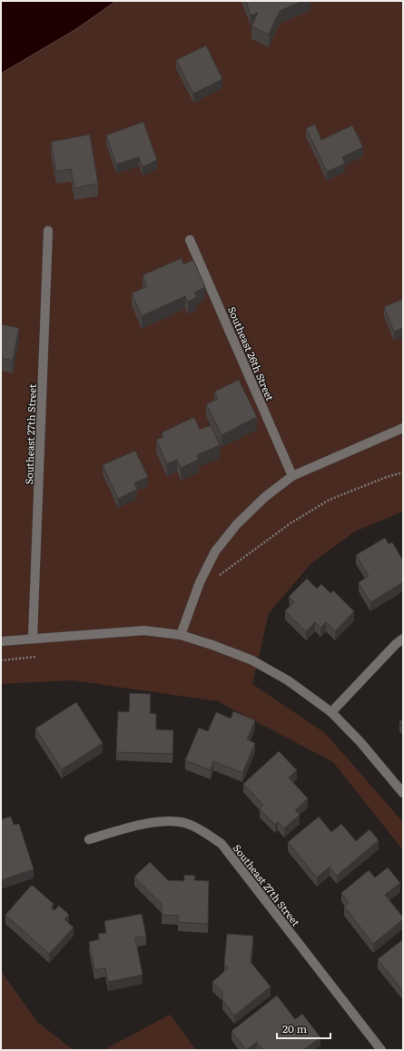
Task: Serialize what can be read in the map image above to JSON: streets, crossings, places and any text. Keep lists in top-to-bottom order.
{
  "streets": {
    "street": ["Southeast 26th Street", "Southeast 27th Street"]
  },
  "scale_bar": "20 m"
}
